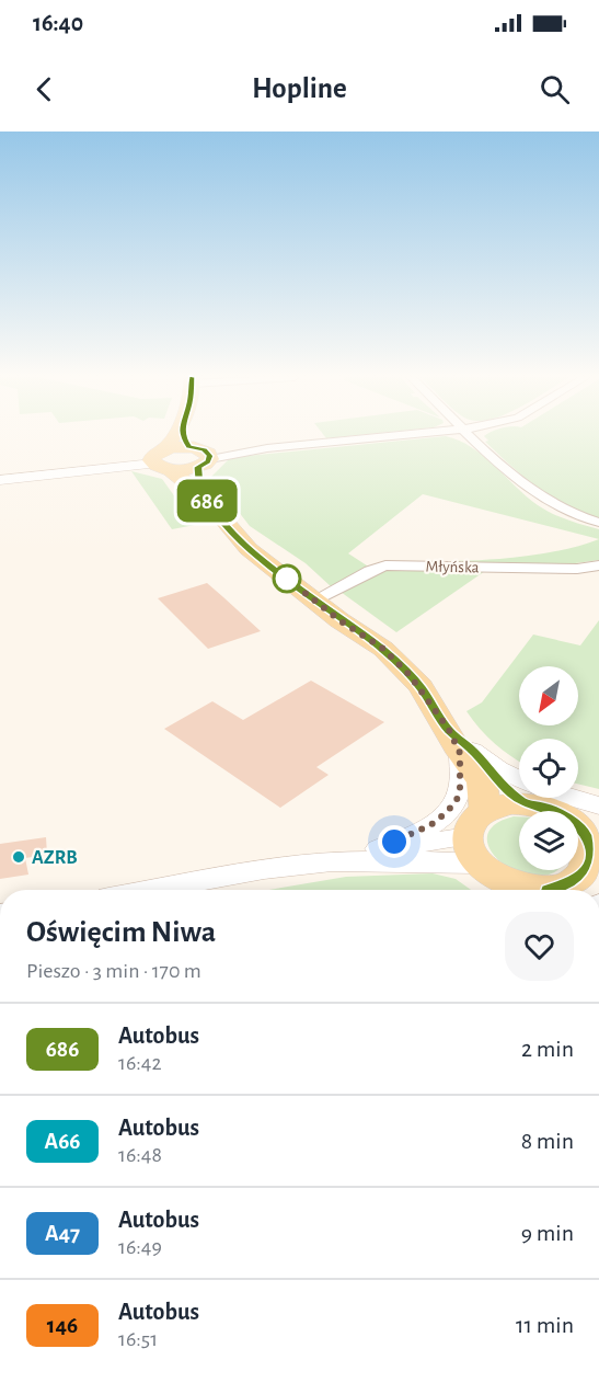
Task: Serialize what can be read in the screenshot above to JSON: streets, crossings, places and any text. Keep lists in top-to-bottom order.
{
  "streets": {
    "street": ["Młyńska"]
  },
  "places": ["AZRB"],
  "lines": ["bus line 686"],
  "north": "bottom left",
  "page": {
    "status": "16:40",
    "header": "Hopline",
    "on_map": "686",
    "heading": ["Oświęcim Niwa", "Pieszo · 3 min · 170 m"],
    "list": [
      {
        "mark": "686",
        "name": "Autobus",
        "note": "16:42",
        "value": "2 min"
      },
      {
        "mark": "A66",
        "name": "Autobus",
        "note": "16:48",
        "value": "8 min"
      },
      {
        "mark": "A47",
        "name": "Autobus",
        "note": "16:49",
        "value": "9 min"
      },
      {
        "mark": "146",
        "name": "Autobus",
        "note": "16:51",
        "value": "11 min"
      }
    ]
  }
}
